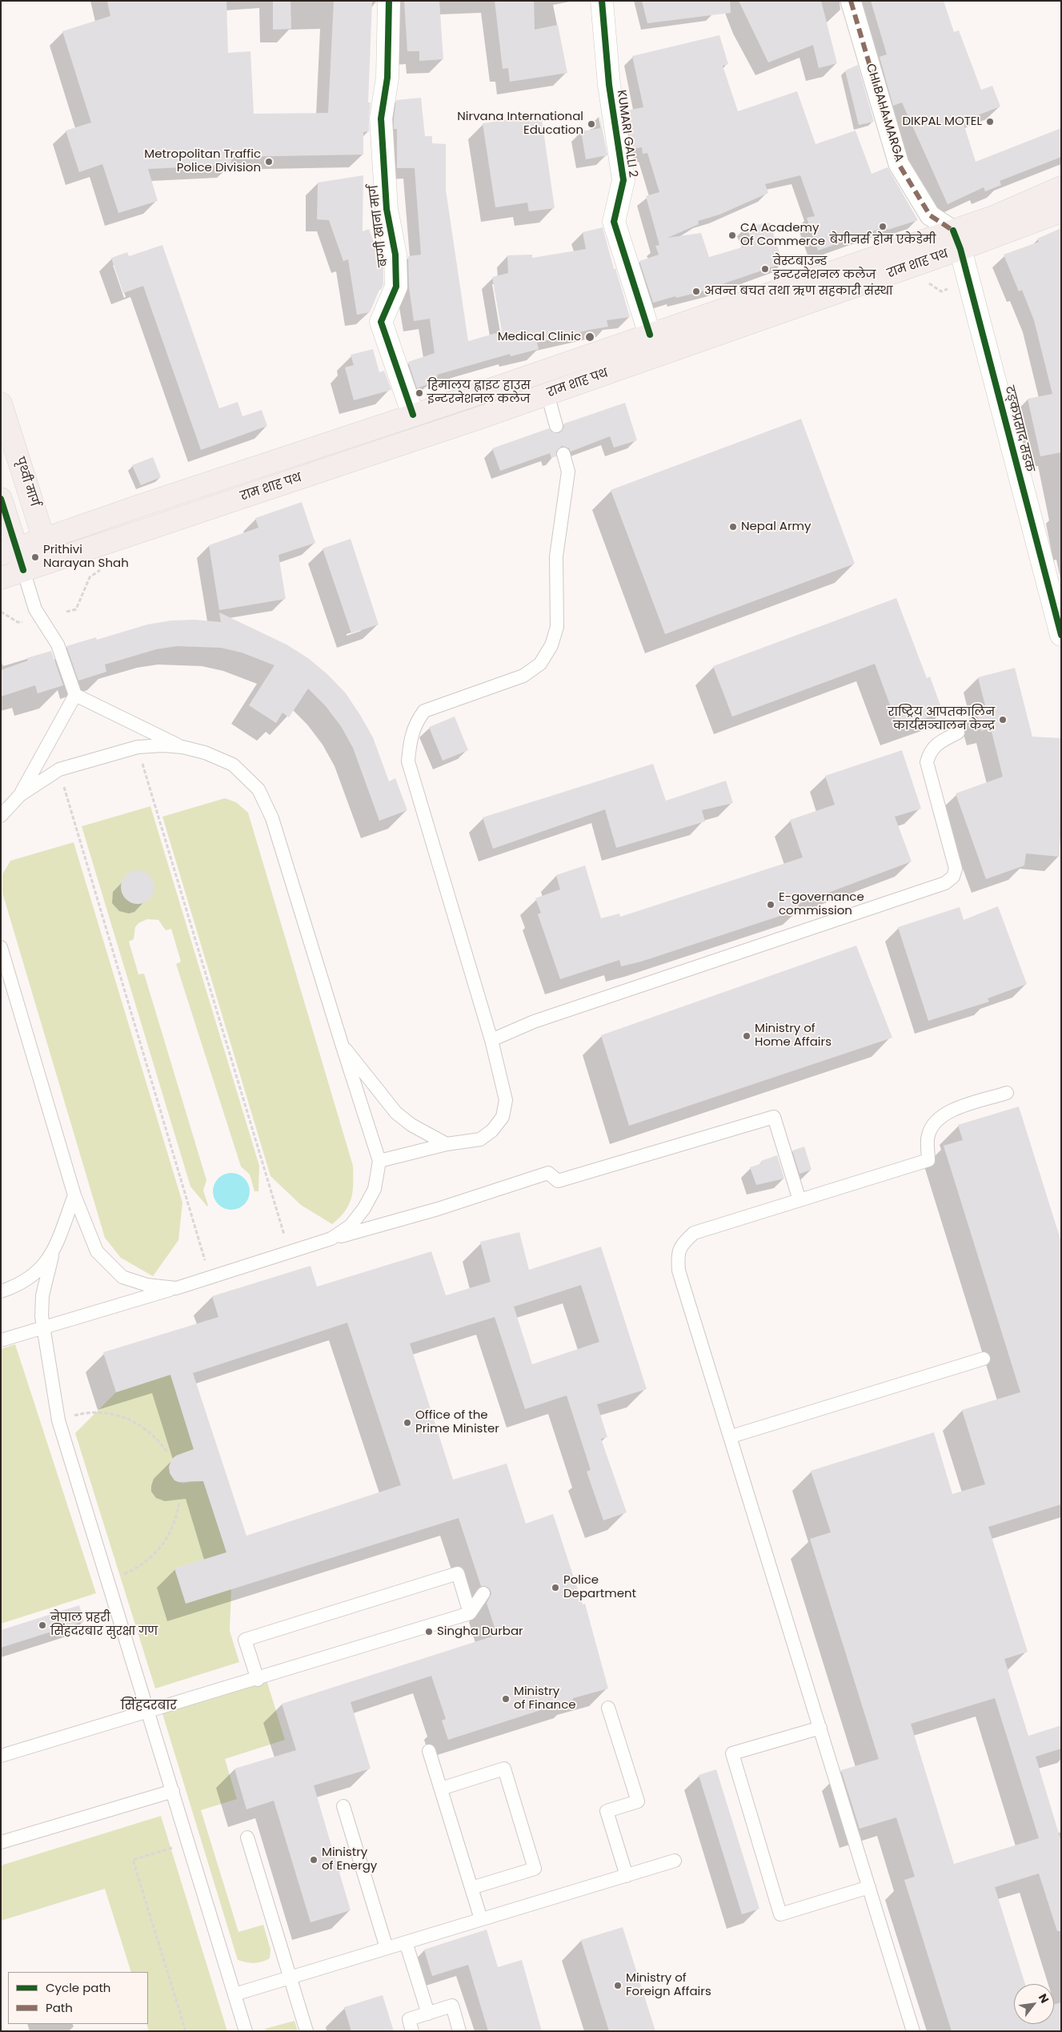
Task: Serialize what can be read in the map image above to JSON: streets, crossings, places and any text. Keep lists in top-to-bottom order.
{
  "streets": {
    "main road": ["राम शाह पथ", "पृथ्वी मार्ग"],
    "street": [
      "CHI BAHA MARGA",
      "KUMARI GALLI 2",
      "बग्गी खाना मार्ग",
      "टङ्कप्रसाद सडक"
    ]
  },
  "crossings": [
    ["CHI BAHA MARGA", "राम शाह पथ"],
    ["CHI BAHA MARGA", "टङ्कप्रसाद सडक"],
    ["KUMARI GALLI 2", "राम शाह पथ"],
    ["बग्गी खाना मार्ग", "राम शाह पथ"],
    ["राम शाह पथ", "टङ्कप्रसाद सडक"],
    ["राम शाह पथ", "पृथ्वी मार्ग"]
  ],
  "districts": ["सिंहदरबार"],
  "places": [
    "DIKPAL MOTEL",
    "Nirvana International Education",
    "Metropolitan Traffic Police Division",
    "बेगीनर्स होम एकेडेमी",
    "CA Academy Of Commerce",
    "वेस्टबाउन्ड इन्टरनेशनल कलेज",
    "अवन्त बचत तथा ऋण सहकारी संस्था",
    "Medical Clinic",
    "हिमालय ह्वाइट हाउस इन्टरनेशनल कलेज",
    "Nepal Army",
    "Prithivi Narayan Shah",
    "राष्ट्रिय आपतकालिन कार्यसञ्चालन केन्द्र",
    "E-governance commission",
    "Ministry of Home Affairs",
    "Office of the Prime Minister",
    "Police Department",
    "नेपाल प्रहरी सिंहदरबार सुरक्षा गण",
    "Singha Durbar",
    "Ministry of Finance",
    "Ministry of Energy",
    "Ministry of Foreign Affairs"
  ],
  "legend": ["Cycle path", "Path"],
  "north": "top right"
}
